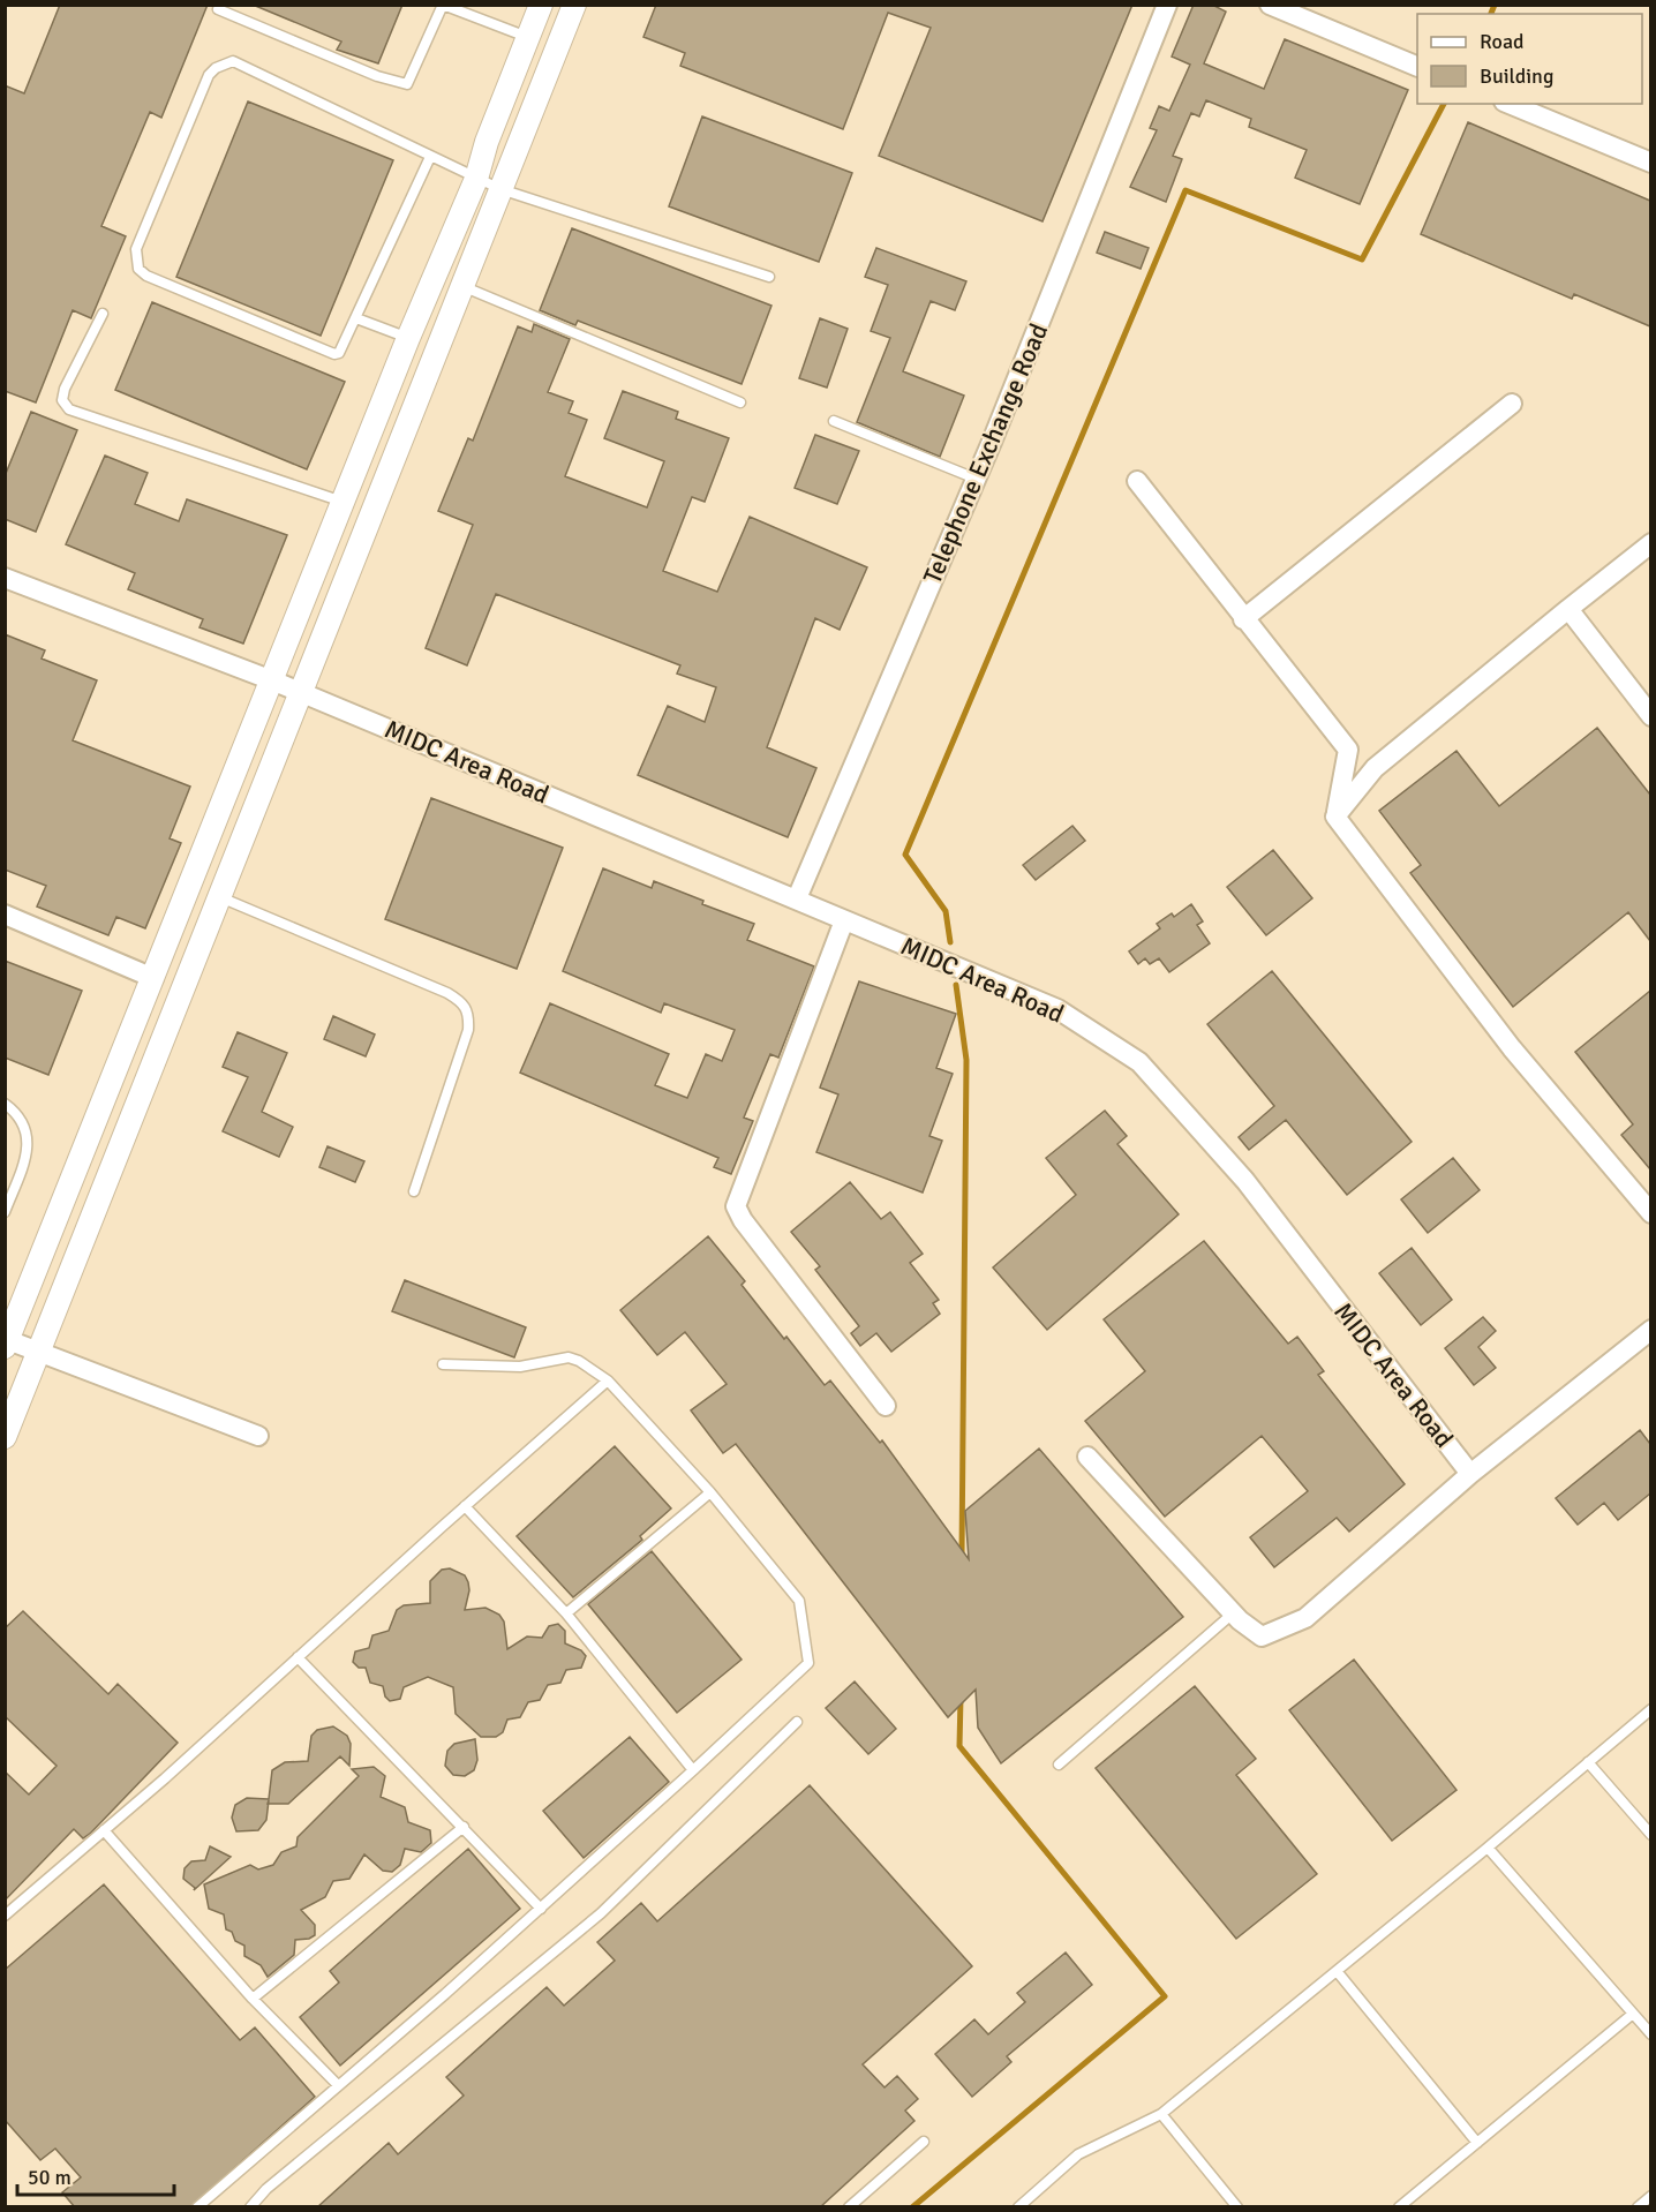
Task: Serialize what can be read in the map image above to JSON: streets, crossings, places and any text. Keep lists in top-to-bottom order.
{
  "streets": {
    "street": ["Telephone Exchange Road", "MIDC Area Road"]
  },
  "crossings": [
    ["Telephone Exchange Road", "MIDC Area Road"]
  ],
  "legend": ["Road", "Building"],
  "scale_bar": "50 m"
}
